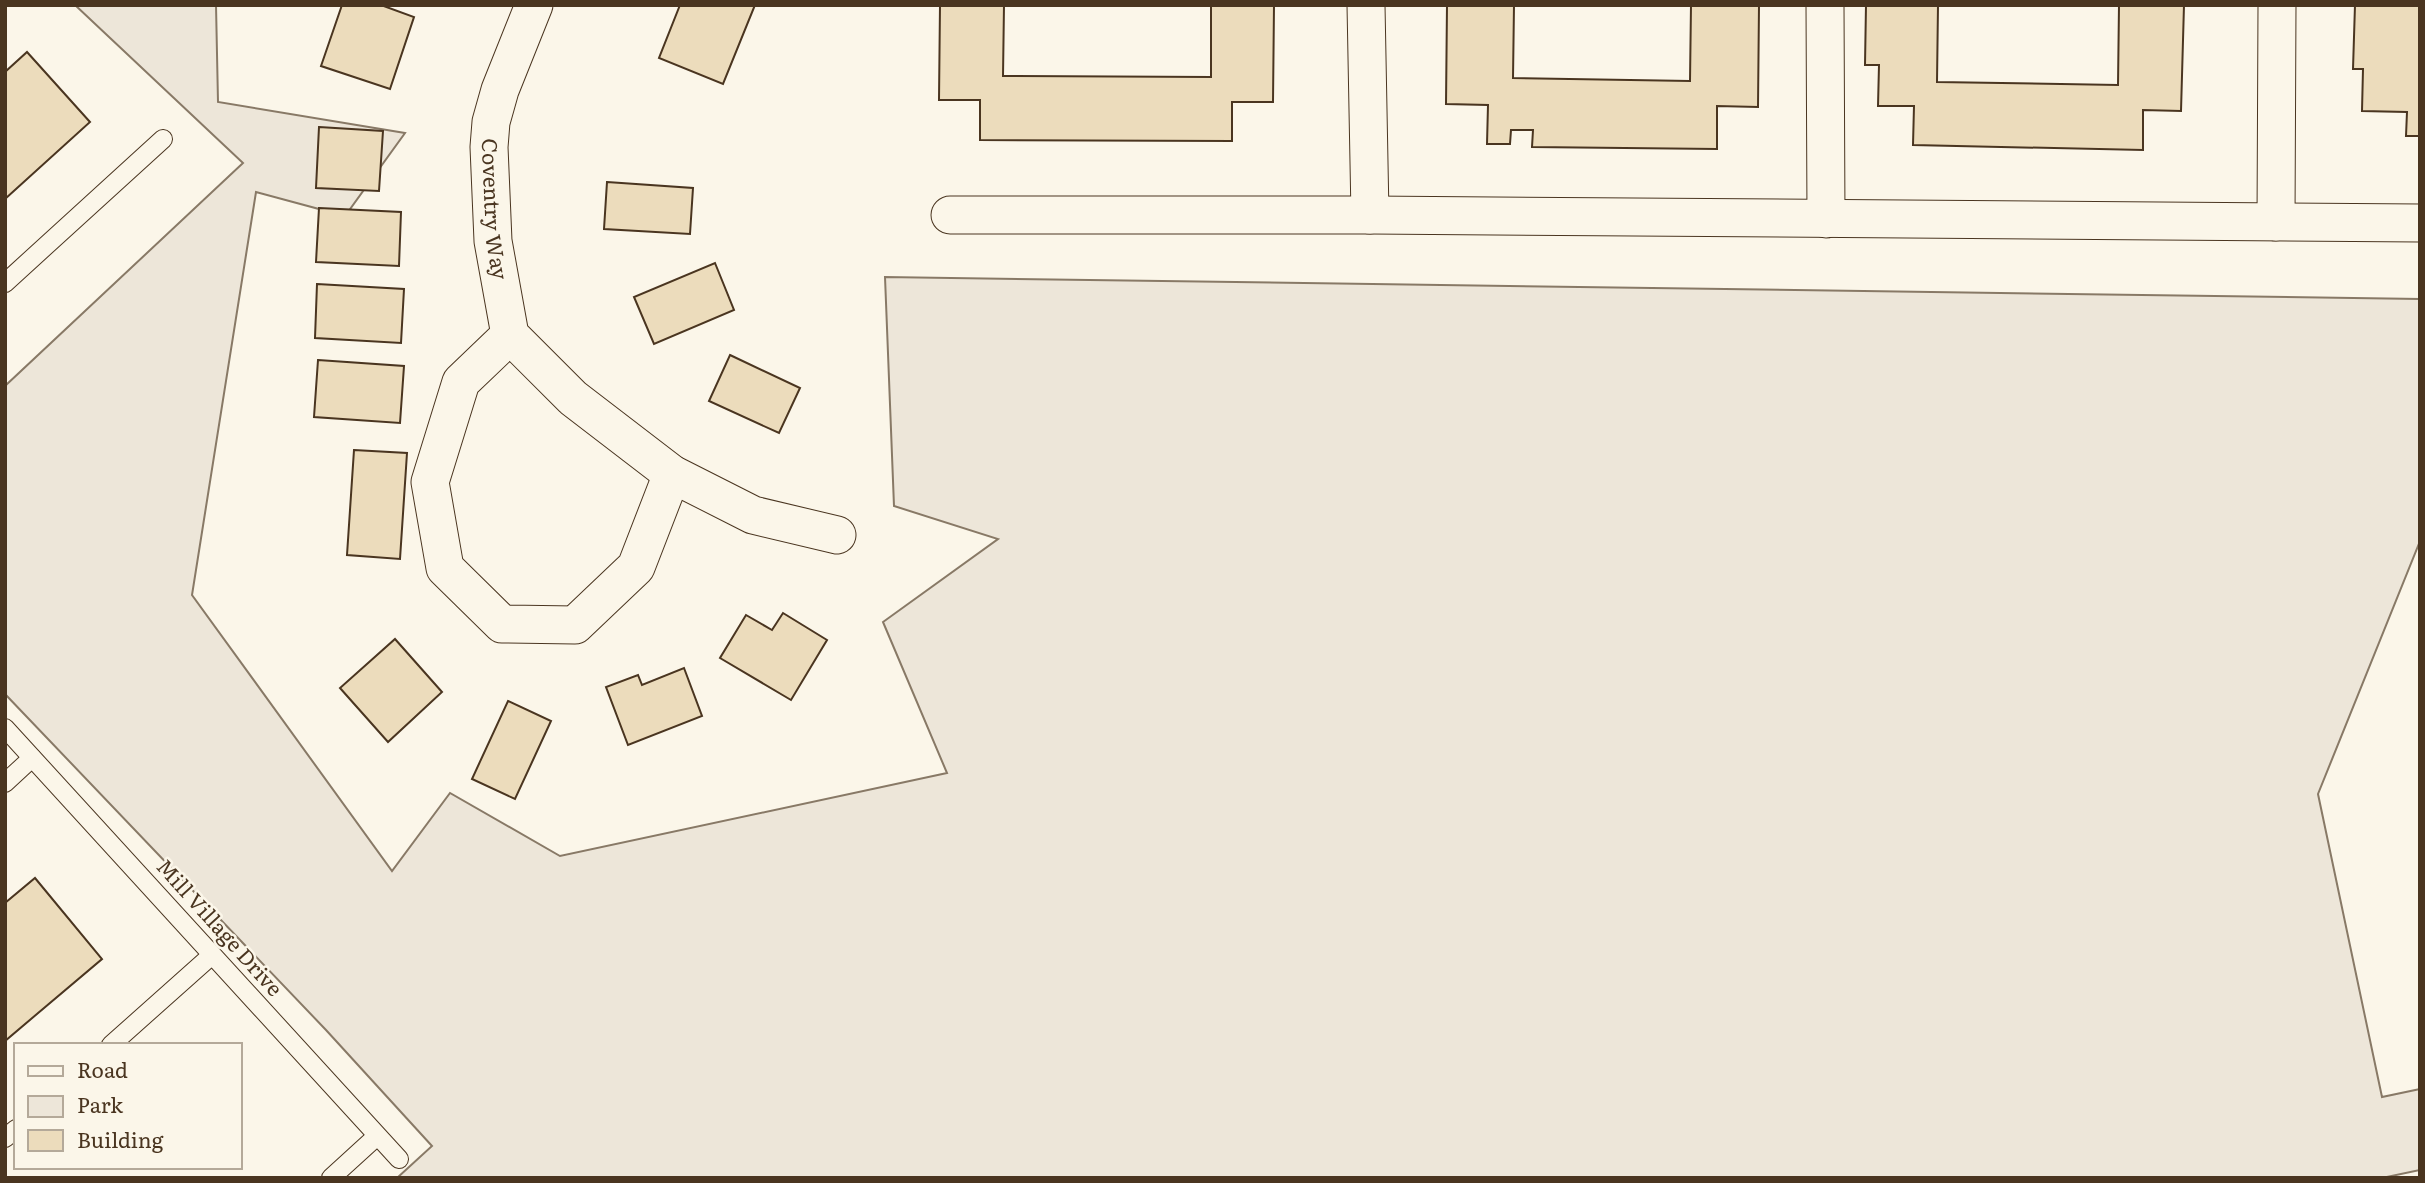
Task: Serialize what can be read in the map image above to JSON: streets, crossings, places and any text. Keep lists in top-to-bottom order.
{
  "streets": {
    "street": ["Coventry Way"],
    "lane": ["Mill Village Drive"]
  },
  "legend": ["Road", "Park", "Building"]
}
